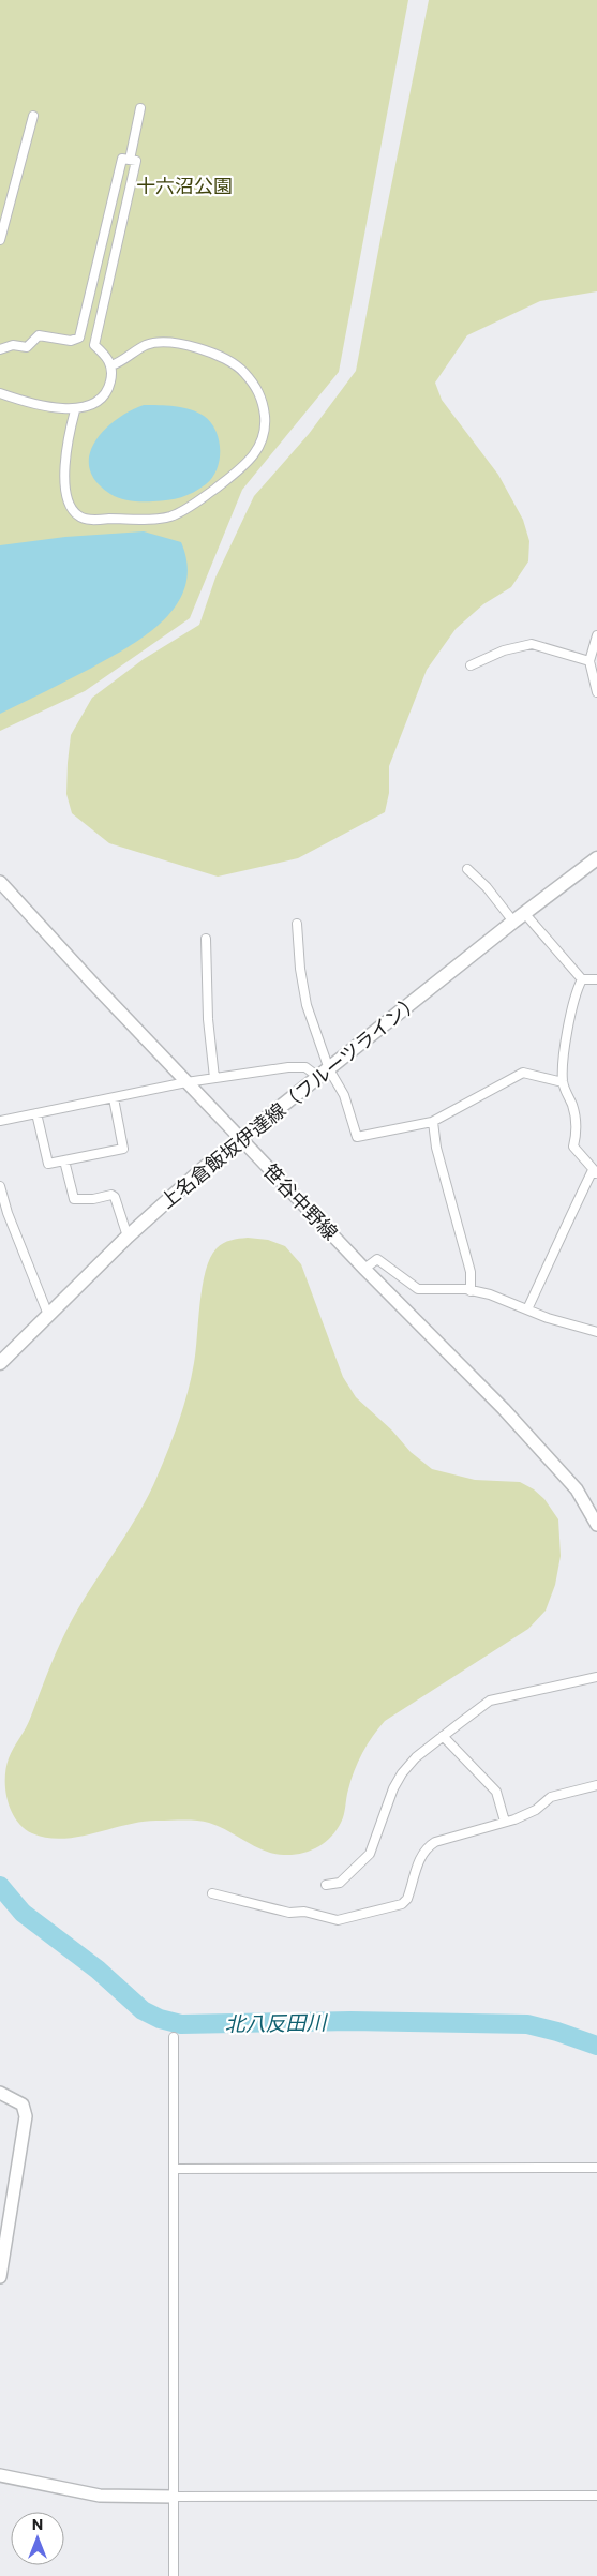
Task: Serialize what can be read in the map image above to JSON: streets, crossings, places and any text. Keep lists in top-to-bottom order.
{
  "streets": {
    "main road": ["上名倉飯坂伊達線（フルーツライン）"],
    "street": ["笹谷中野線"]
  },
  "crossings": [
    ["上名倉飯坂伊達線（フルーツライン）", "笹谷中野線"]
  ],
  "water": ["北八反田川"],
  "parks": ["十六沼公園"],
  "north": "top"
}
